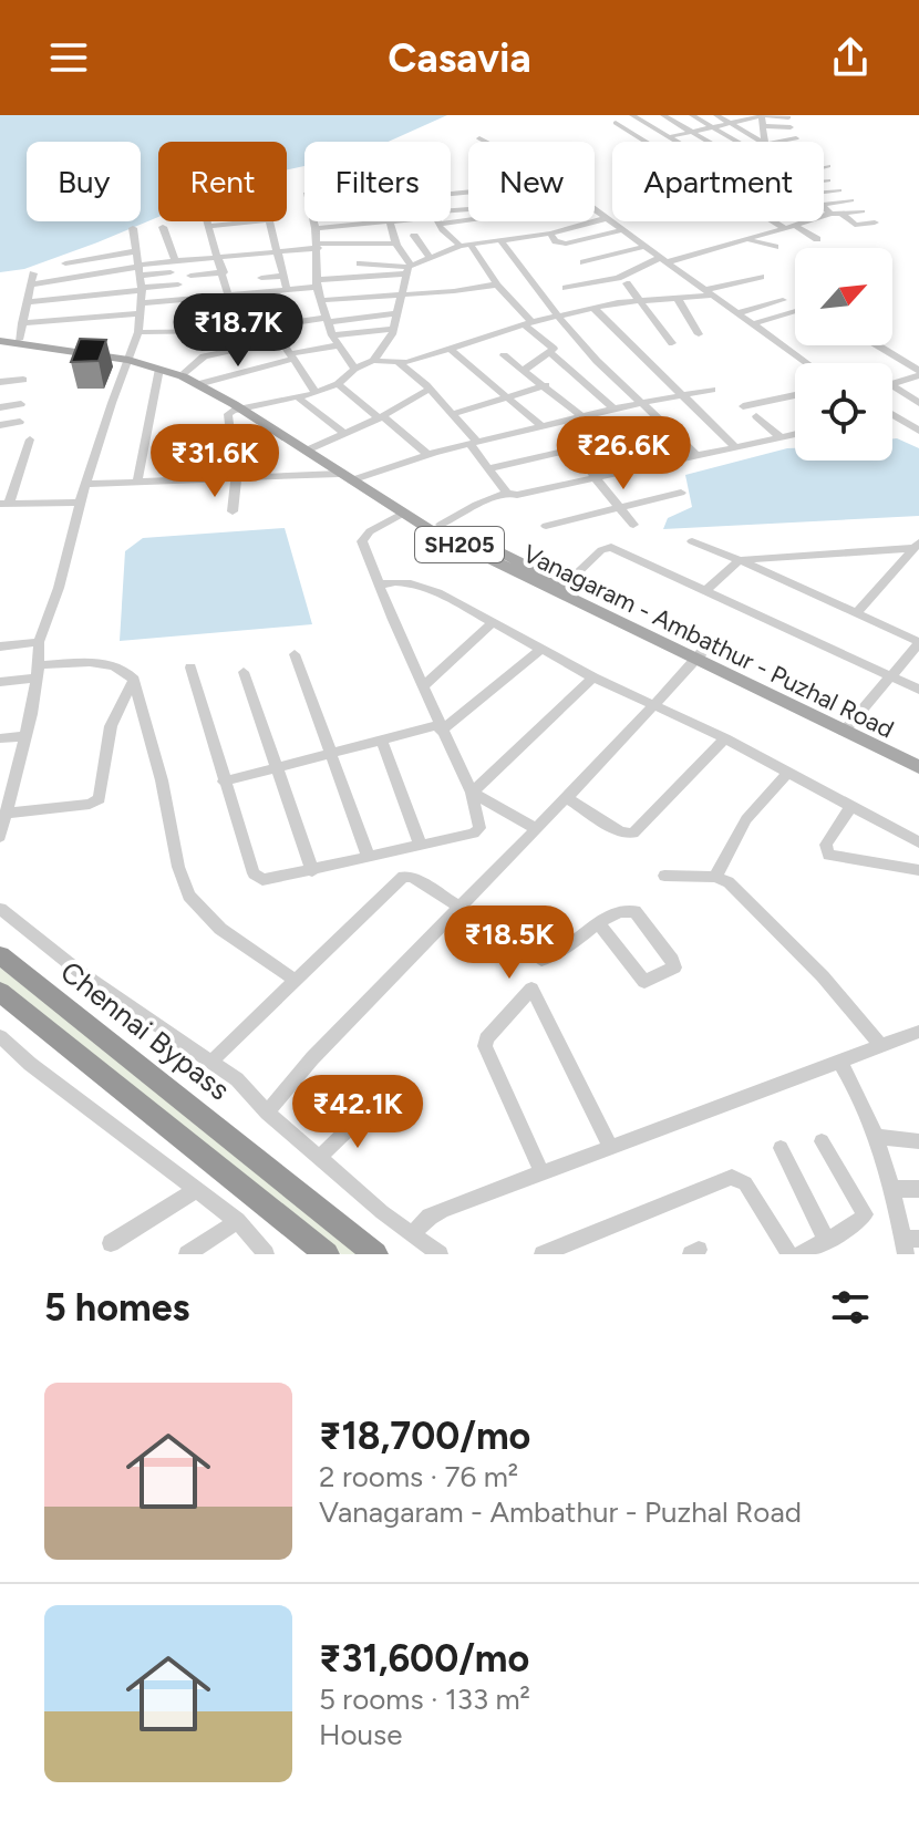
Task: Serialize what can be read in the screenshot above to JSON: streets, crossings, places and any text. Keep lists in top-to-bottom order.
{
  "streets": {
    "highway": ["Chennai Bypass"],
    "main road": ["SH205", "Vanagaram - Ambathur - Puzhal Road"]
  },
  "north": "top right",
  "page": {
    "header": "Casavia",
    "chip": [
      "Buy",
      "Rent",
      "Filters",
      "New",
      "Apartment"
    ],
    "price": [
      "₹18.7K",
      "₹26.6K",
      "₹31.6K",
      "₹18.5K",
      "₹42.1K"
    ],
    "heading": "5 homes",
    "list": [
      {
        "name": "₹18,700/mo",
        "note": "2 rooms · 76 m² · Vanagaram - Ambathur - Puzhal Road"
      },
      {
        "name": "₹31,600/mo",
        "note": "5 rooms · 133 m² · House"
      }
    ]
  }
}
